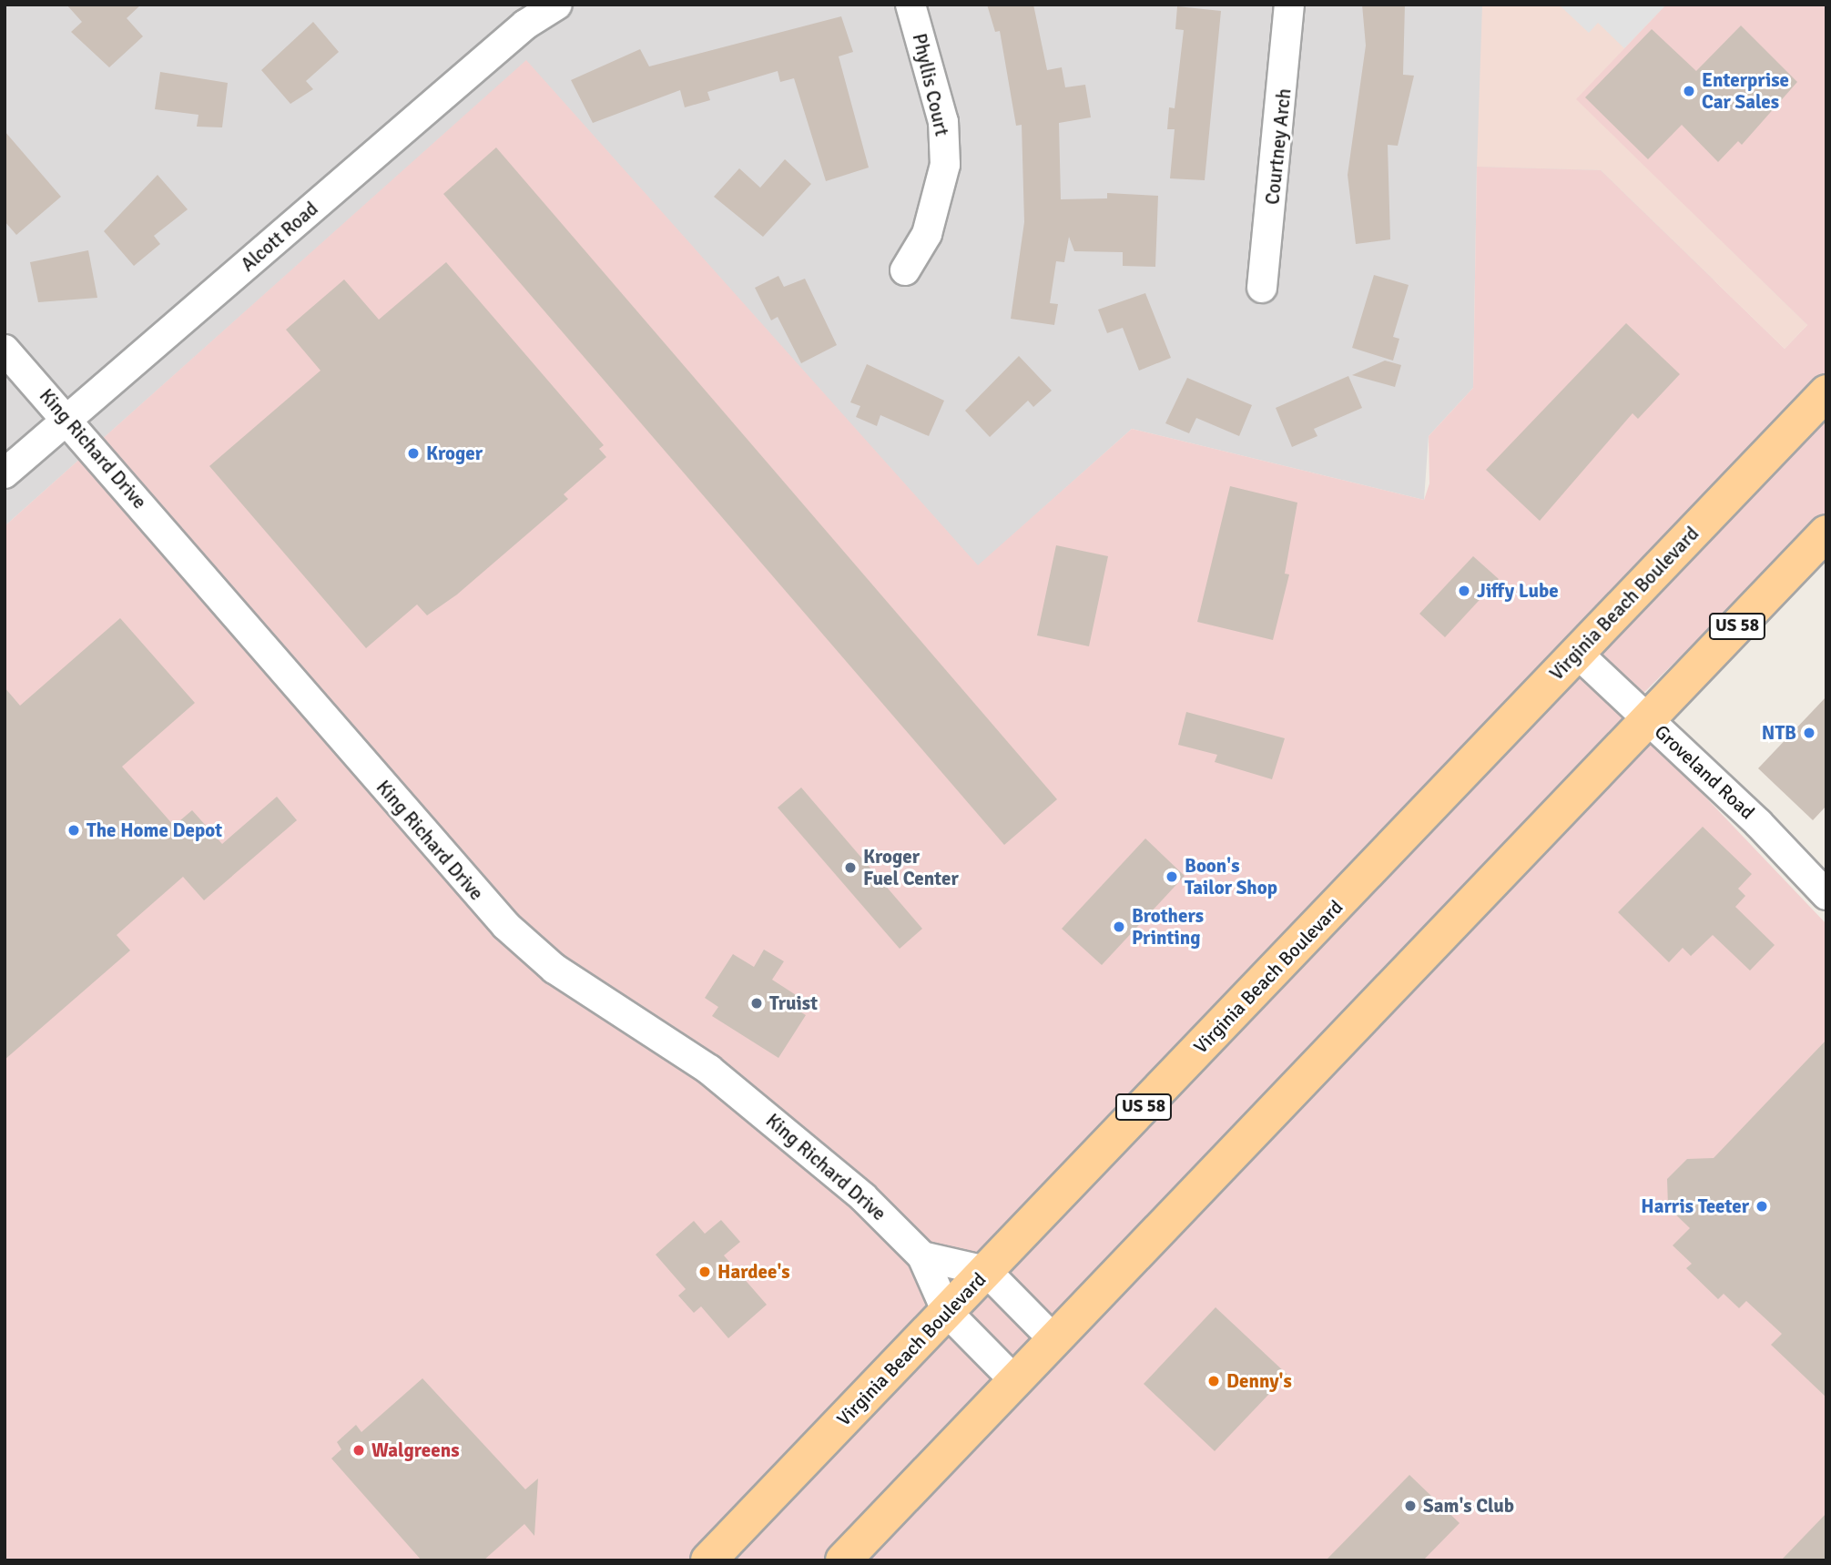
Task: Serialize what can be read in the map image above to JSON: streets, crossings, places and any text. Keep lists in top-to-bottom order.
{
  "streets": {
    "main road": ["Virginia Beach Boulevard", "US 58"],
    "street": [
      "Phyllis Court",
      "Courtney Arch",
      "Alcott Road",
      "King Richard Drive",
      "Groveland Road"
    ]
  },
  "crossings": [
    ["Alcott Road", "King Richard Drive"],
    ["King Richard Drive", "Virginia Beach Boulevard"],
    ["Virginia Beach Boulevard", "Groveland Road"],
    ["US 58", "Groveland Road"]
  ],
  "places": [
    "Enterprise Car Sales",
    "Kroger",
    "Jiffy Lube",
    "NTB",
    "The Home Depot",
    "Kroger Fuel Center",
    "Boon's Tailor Shop",
    "Brothers Printing",
    "Truist",
    "Harris Teeter",
    "Hardee's",
    "Denny's",
    "Walgreens",
    "Sam's Club"
  ]
}
